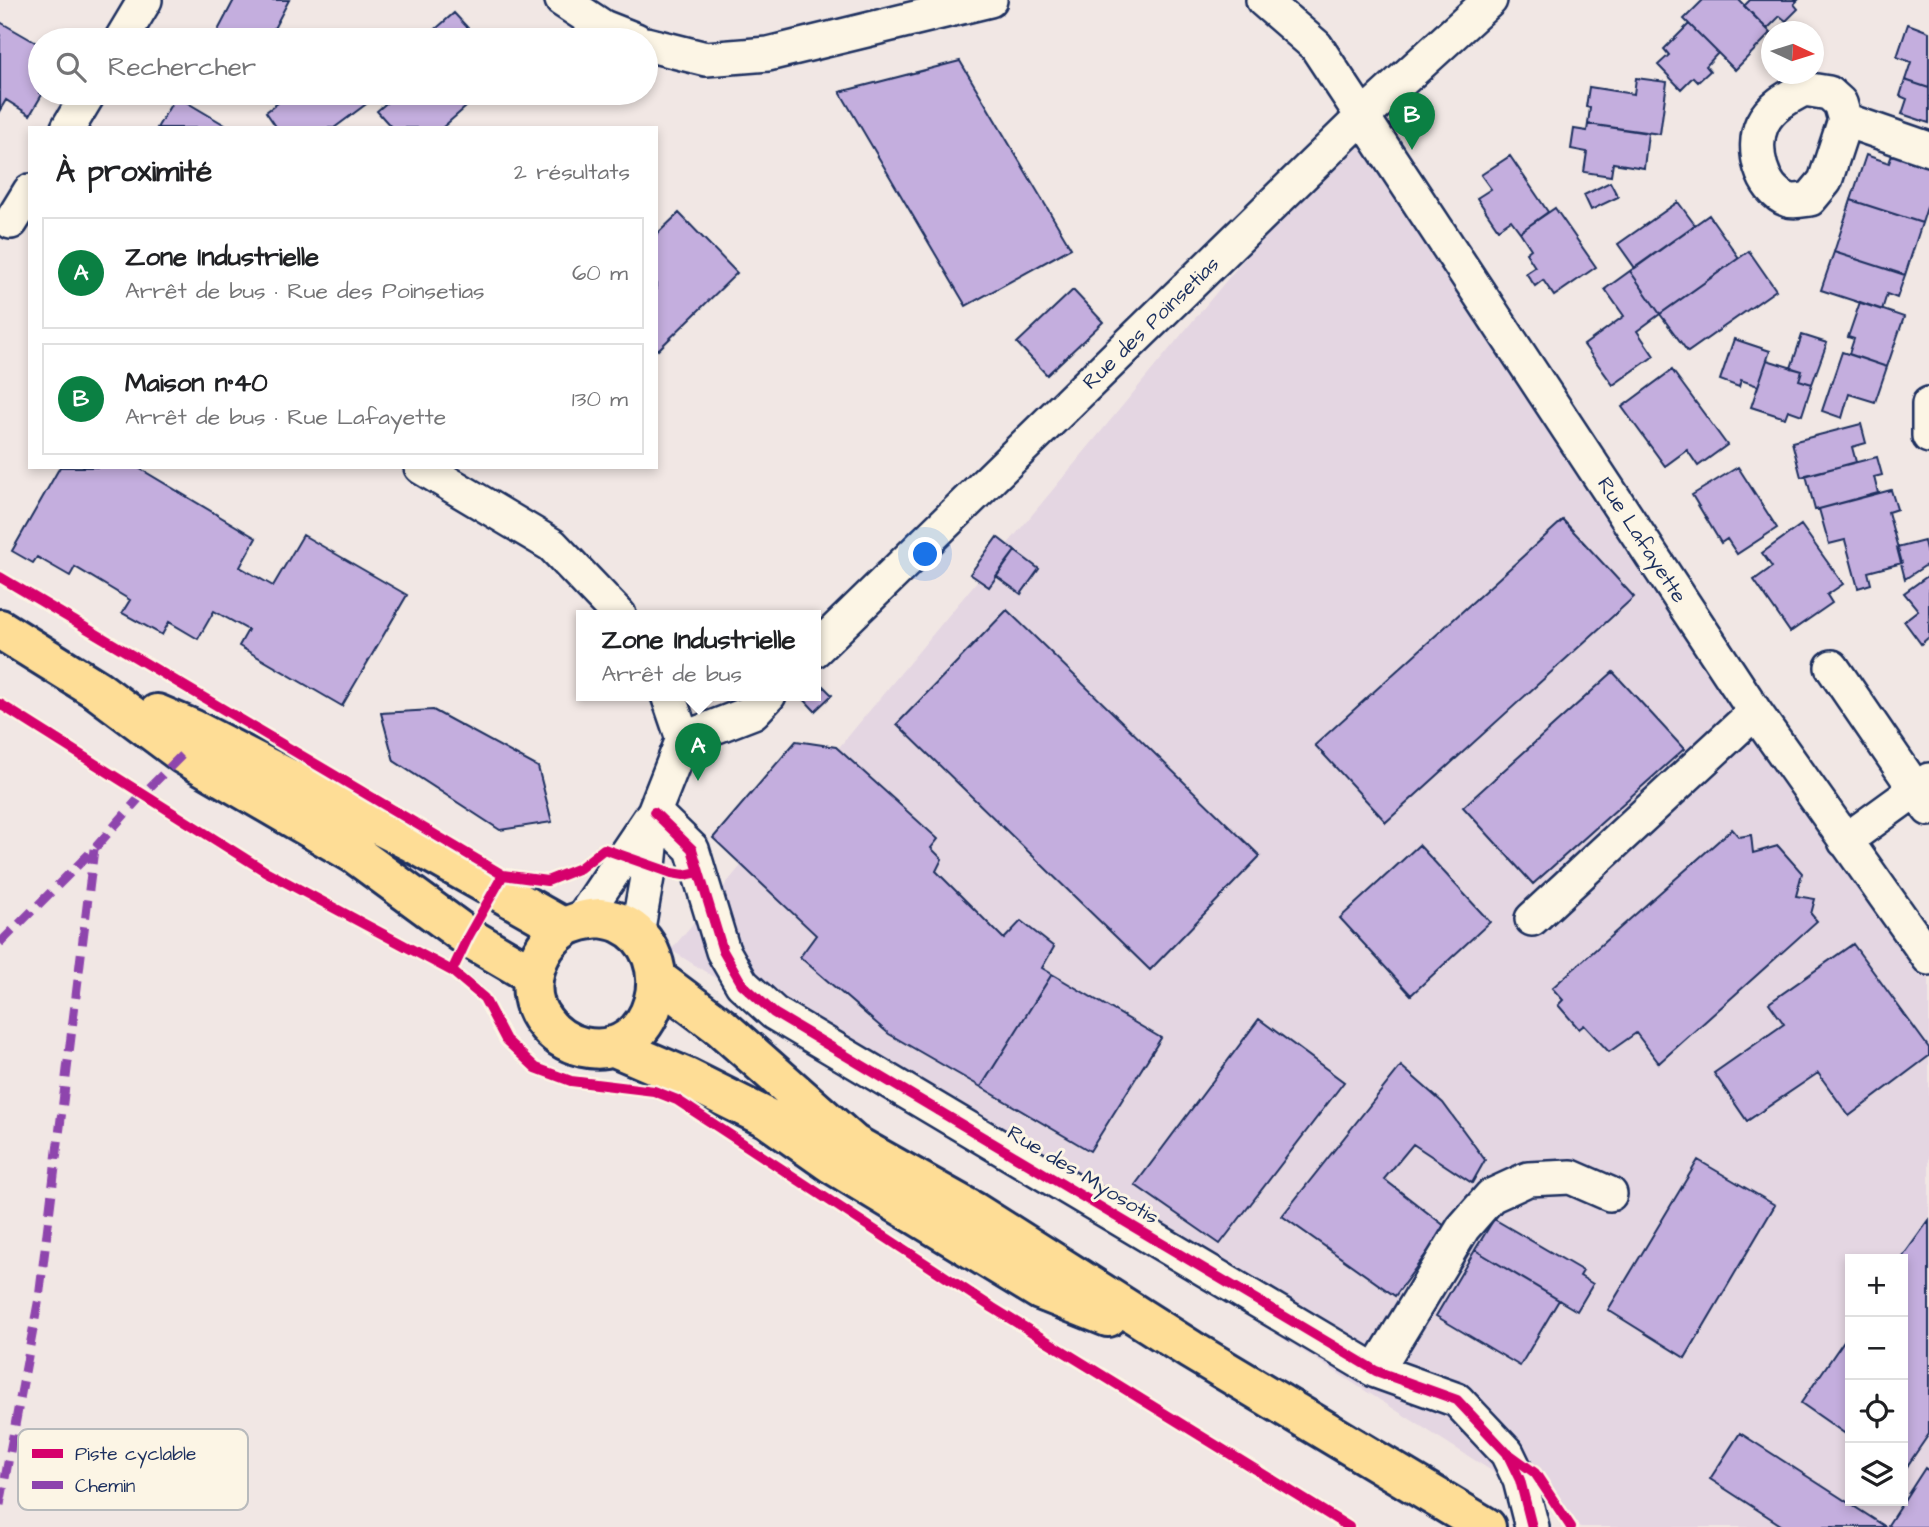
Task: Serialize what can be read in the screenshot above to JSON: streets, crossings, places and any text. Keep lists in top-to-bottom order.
{
  "streets": {
    "street": ["Rue des Poinsetias", "Rue Lafayette", "Rue des Myosotis"]
  },
  "crossings": [
    ["Rue des Poinsetias", "Rue Lafayette"]
  ],
  "legend": ["Piste cyclable", "Chemin"],
  "north": "right",
  "page": {
    "search": "Rechercher",
    "pins": ["B", "A"],
    "heading": ["À proximité", "2 résultats"],
    "list": [
      {
        "mark": "A",
        "name": "Zone Industrielle",
        "note": "Arrêt de bus · Rue des Poinsetias",
        "value": "60 m"
      },
      {
        "mark": "B",
        "name": "Maison n°40",
        "note": "Arrêt de bus · Rue Lafayette",
        "value": "130 m"
      }
    ],
    "popup": ["Zone Industrielle", "Arrêt de bus"],
    "map_buttons": ["+", "−"]
  }
}
